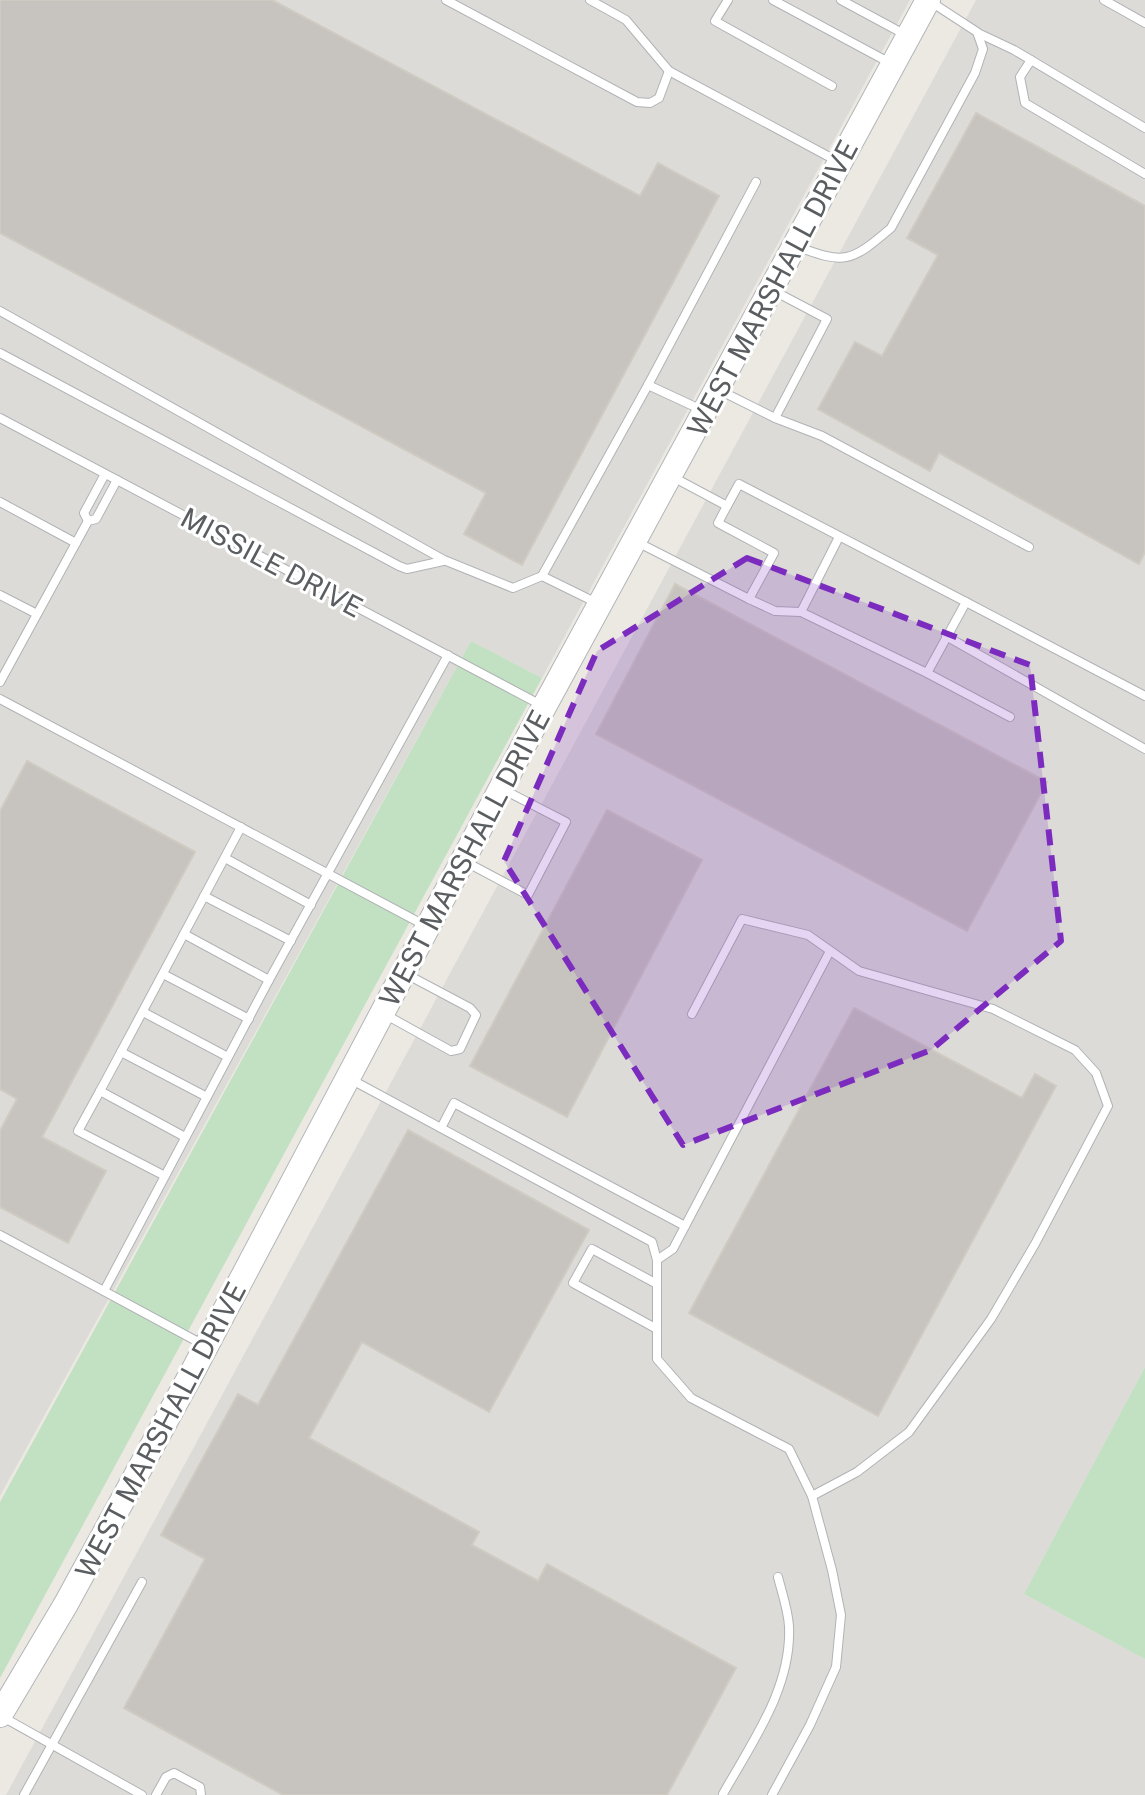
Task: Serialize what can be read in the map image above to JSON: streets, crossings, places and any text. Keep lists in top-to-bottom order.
{
  "streets": {
    "main road": ["WEST MARSHALL DRIVE"],
    "lane": ["MISSILE DRIVE"]
  },
  "crossings": [
    ["WEST MARSHALL DRIVE", "MISSILE DRIVE"]
  ]
}
